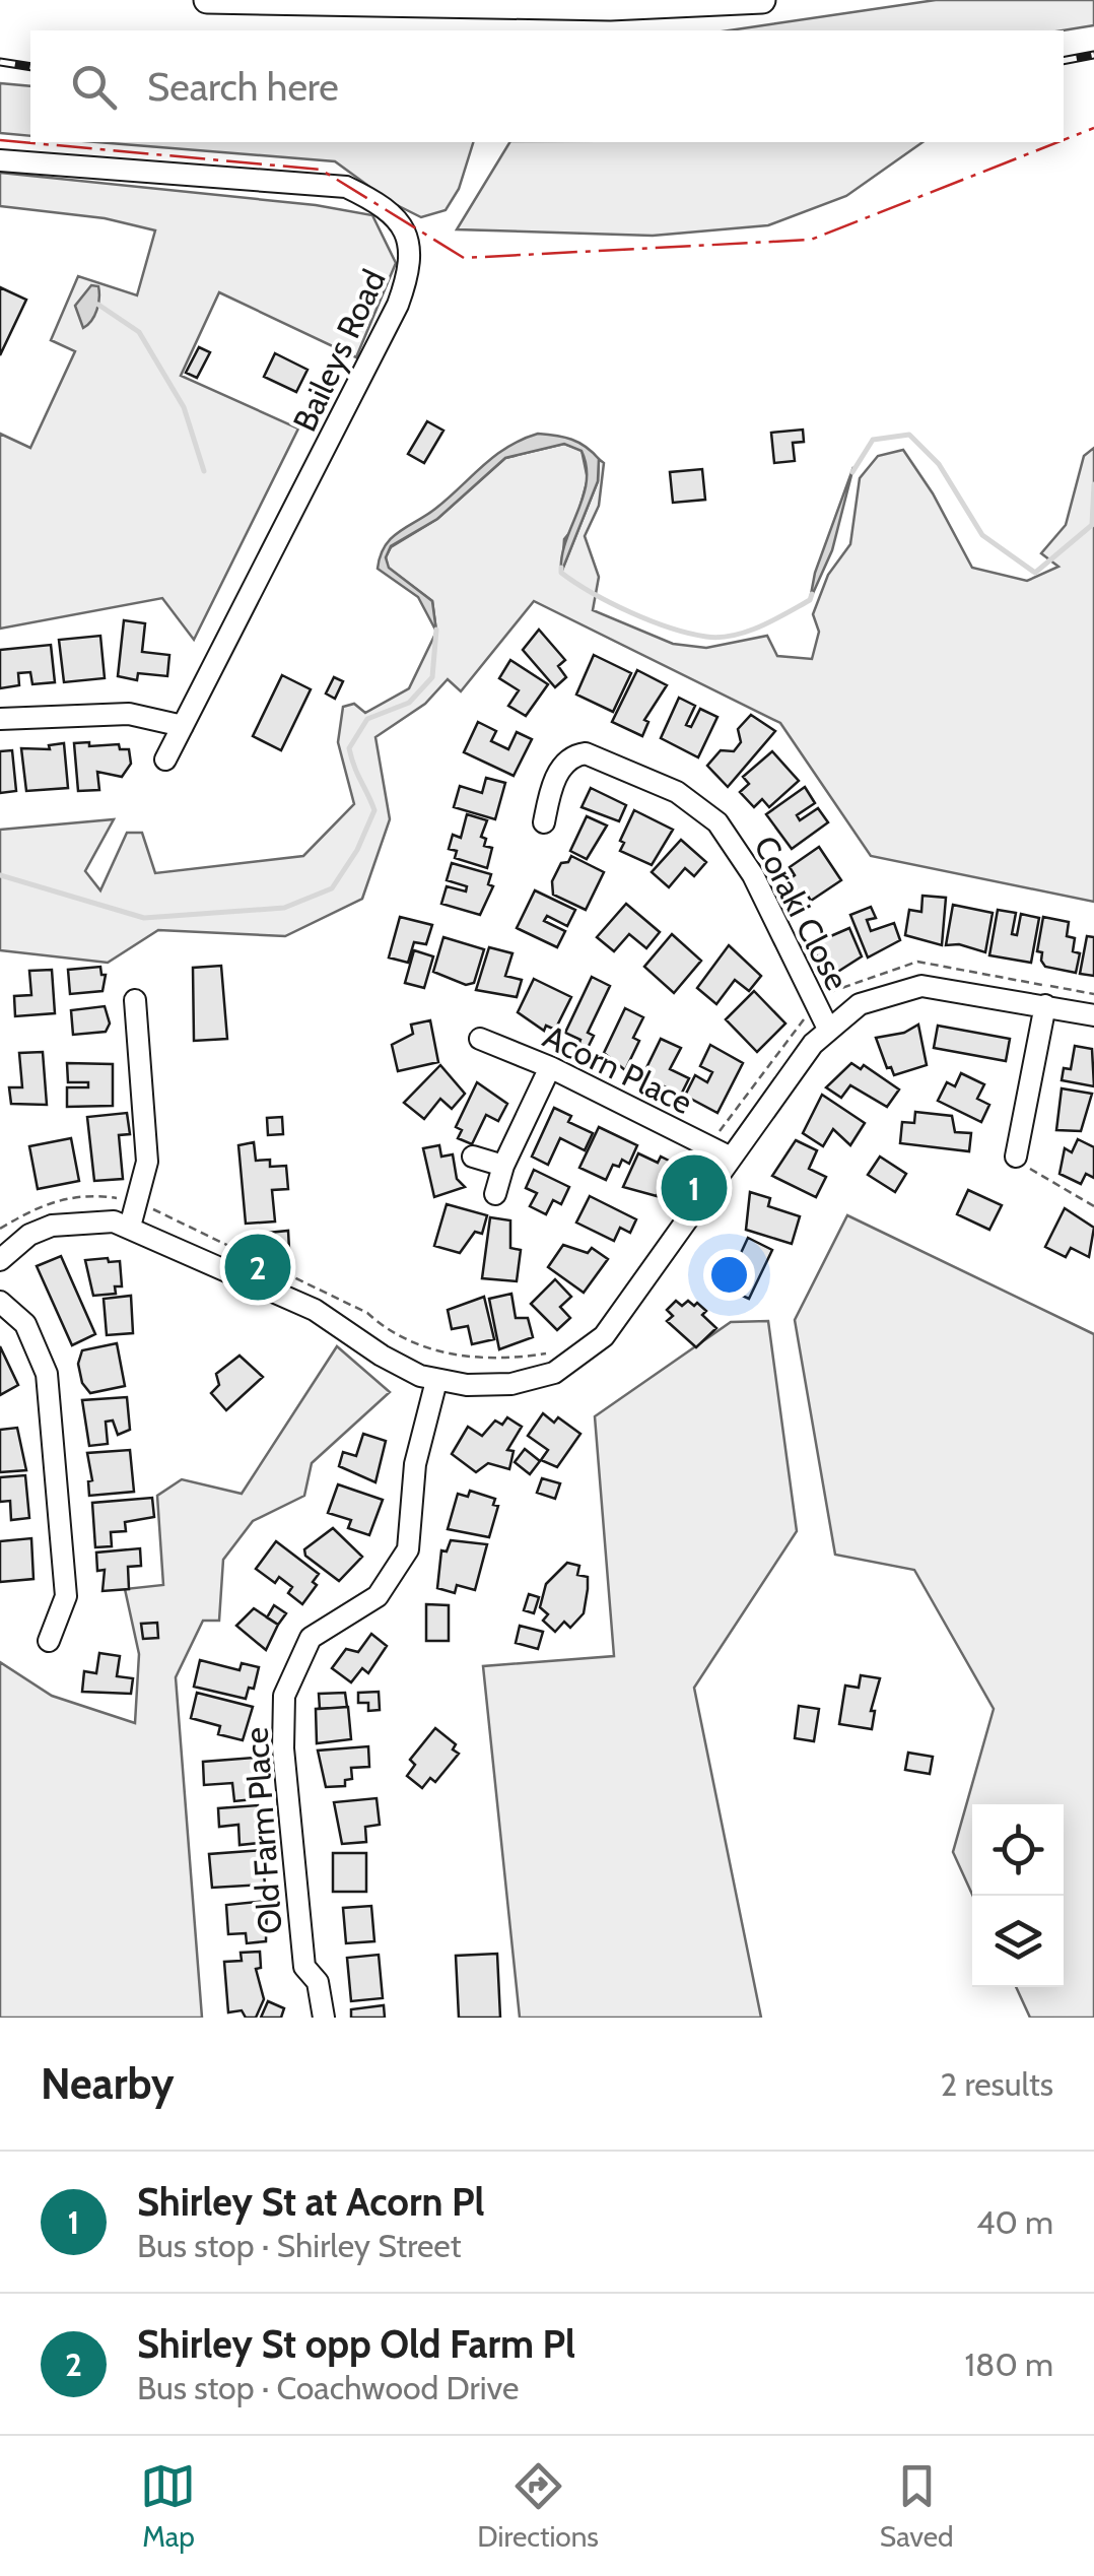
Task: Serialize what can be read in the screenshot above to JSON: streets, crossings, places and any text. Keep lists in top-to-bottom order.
{
  "streets": {
    "street": [
      "Baileys Road",
      "Coraki Close",
      "Acorn Place",
      "Old Farm Place"
    ]
  },
  "page": {
    "search": "Search here",
    "pins": ["1", "2"],
    "heading": ["Nearby", "2 results"],
    "list": [
      {
        "mark": "1",
        "name": "Shirley St at Acorn Pl",
        "note": "Bus stop · Shirley Street",
        "value": "40 m"
      },
      {
        "mark": "2",
        "name": "Shirley St opp Old Farm Pl",
        "note": "Bus stop · Coachwood Drive",
        "value": "180 m"
      }
    ],
    "nav": ["Map", "Directions", "Saved"]
  }
}
